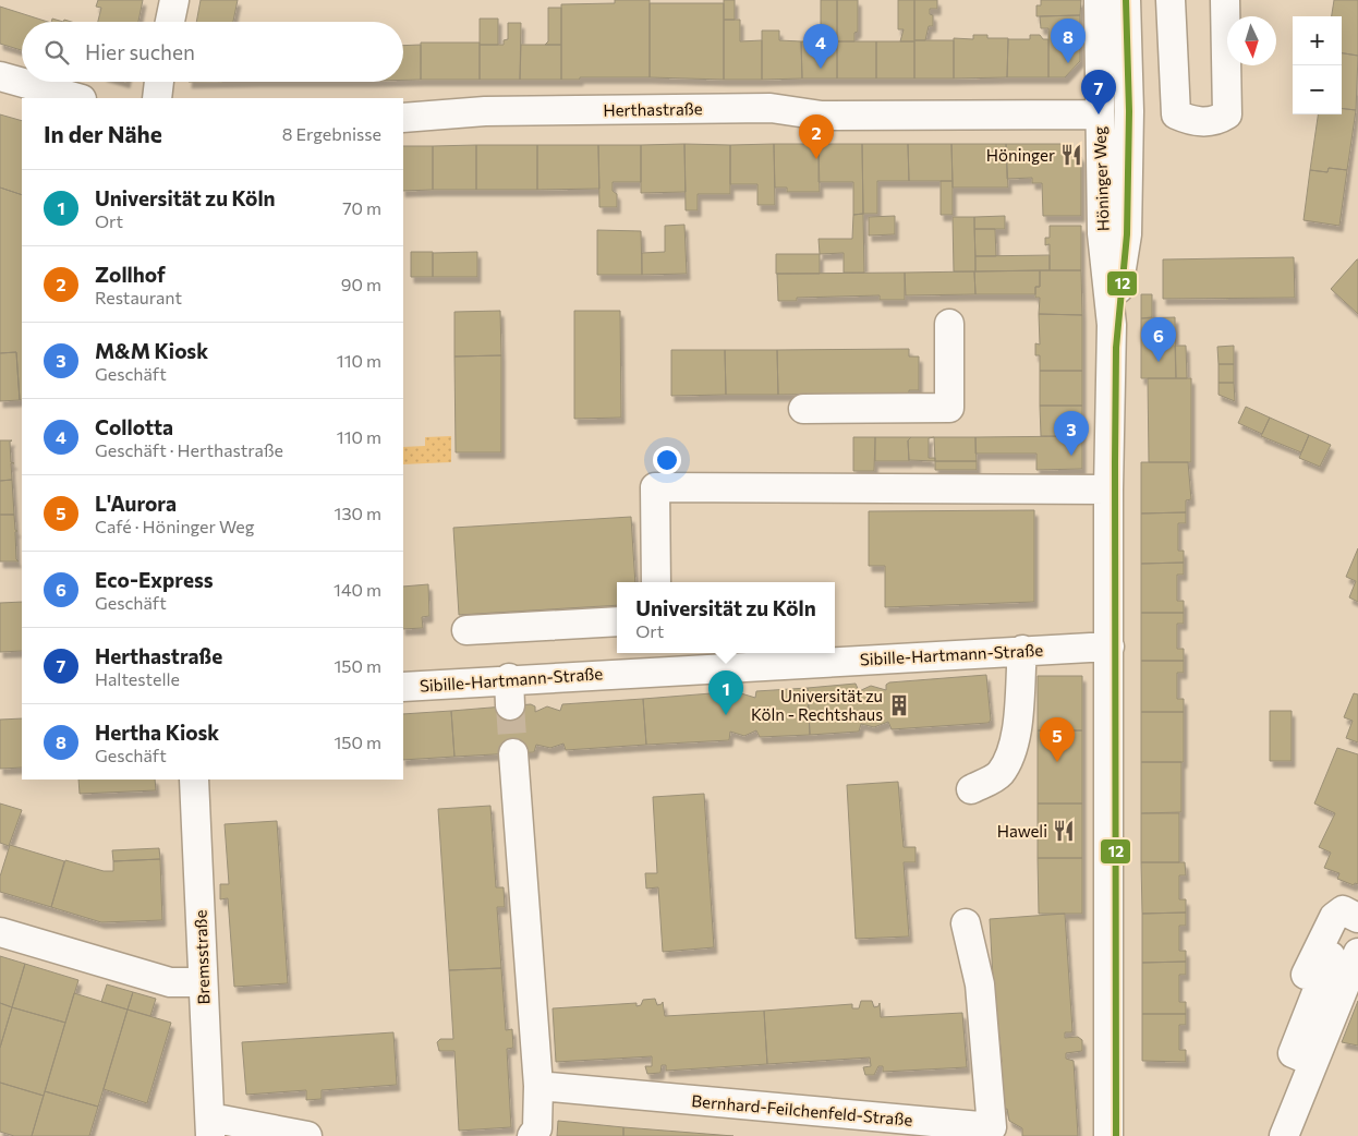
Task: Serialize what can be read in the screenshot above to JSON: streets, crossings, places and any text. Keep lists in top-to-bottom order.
{
  "streets": {
    "street": [
      "Herthastraße",
      "Höninger Weg",
      "Sibille-Hartmann-Straße",
      "Bremsstraße",
      "Bernhard-Feilchenfeld-Straße"
    ]
  },
  "crossings": [
    ["Herthastraße", "Höninger Weg"],
    ["Höninger Weg", "Sibille-Hartmann-Straße"]
  ],
  "places": {
    "restaurant": ["Höninger", "Haweli"],
    "building": ["Universität zu Köln - Rechtshaus"]
  },
  "lines": ["transit line 12"],
  "north": "bottom",
  "page": {
    "map_buttons": ["+", "−"],
    "pins": [
      "8",
      "4",
      "7",
      "2",
      "6",
      "3",
      "1",
      "5"
    ],
    "search": "Hier suchen",
    "heading": ["In der Nähe", "8 Ergebnisse"],
    "list": [
      {
        "mark": "1",
        "name": "Universität zu Köln",
        "note": "Ort",
        "value": "70 m"
      },
      {
        "mark": "2",
        "name": "Zollhof",
        "note": "Restaurant",
        "value": "90 m"
      },
      {
        "mark": "3",
        "name": "M&M Kiosk",
        "note": "Geschäft",
        "value": "110 m"
      },
      {
        "mark": "4",
        "name": "Collotta",
        "note": "Geschäft · Herthastraße",
        "value": "110 m"
      },
      {
        "mark": "5",
        "name": "L'Aurora",
        "note": "Café · Höninger Weg",
        "value": "130 m"
      },
      {
        "mark": "6",
        "name": "Eco-Express",
        "note": "Geschäft",
        "value": "140 m"
      },
      {
        "mark": "7",
        "name": "Herthastraße",
        "note": "Haltestelle",
        "value": "150 m"
      },
      {
        "mark": "8",
        "name": "Hertha Kiosk",
        "note": "Geschäft",
        "value": "150 m"
      }
    ],
    "popup": ["Universität zu Köln", "Ort"]
  }
}
